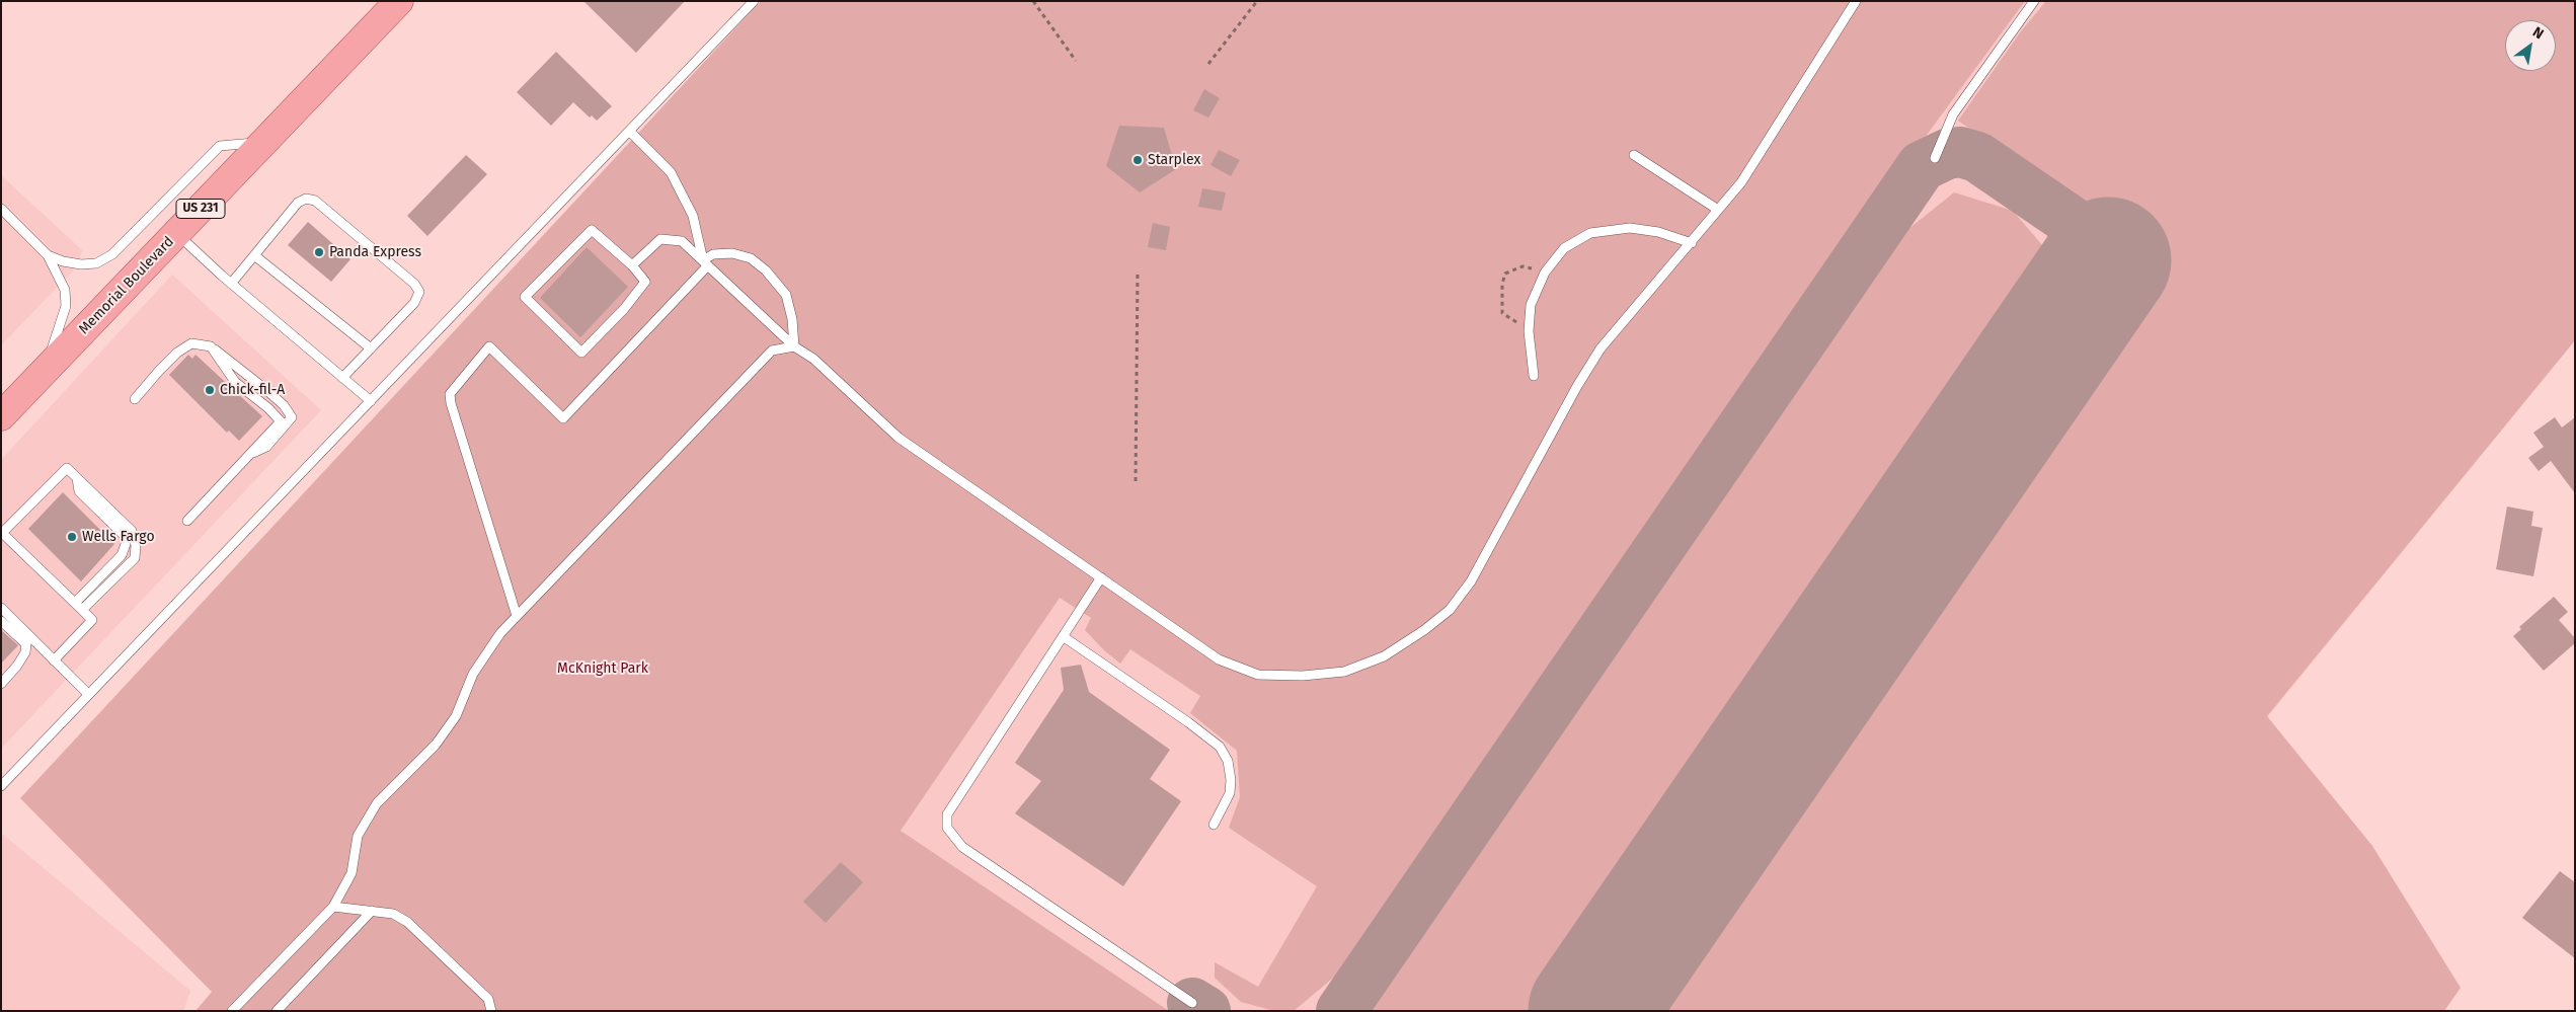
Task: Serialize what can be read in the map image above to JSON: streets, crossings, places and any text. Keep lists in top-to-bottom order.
{
  "streets": {
    "main road": ["US 231", "Memorial Boulevard"]
  },
  "parks": ["McKnight Park"],
  "places": [
    "Starplex",
    "Panda Express",
    "Chick-fil-A",
    "Wells Fargo"
  ],
  "north": "top right"
}
